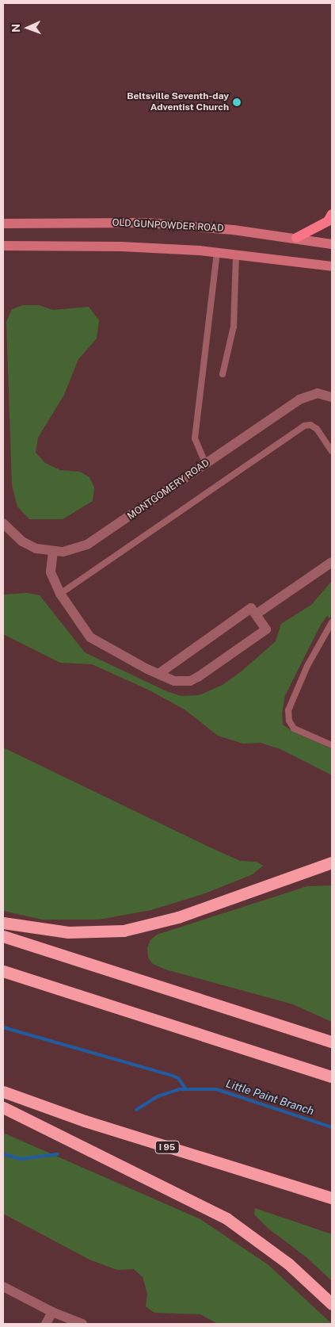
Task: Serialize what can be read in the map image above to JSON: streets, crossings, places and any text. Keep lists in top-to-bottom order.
{
  "streets": {
    "highway": ["I 95"],
    "main road": ["OLD GUNPOWDER ROAD"],
    "street": ["MONTGOMERY ROAD"]
  },
  "water": ["Little Paint Branch"],
  "places": ["Beltsville Seventh-day Adventist Church"],
  "north": "left"
}
